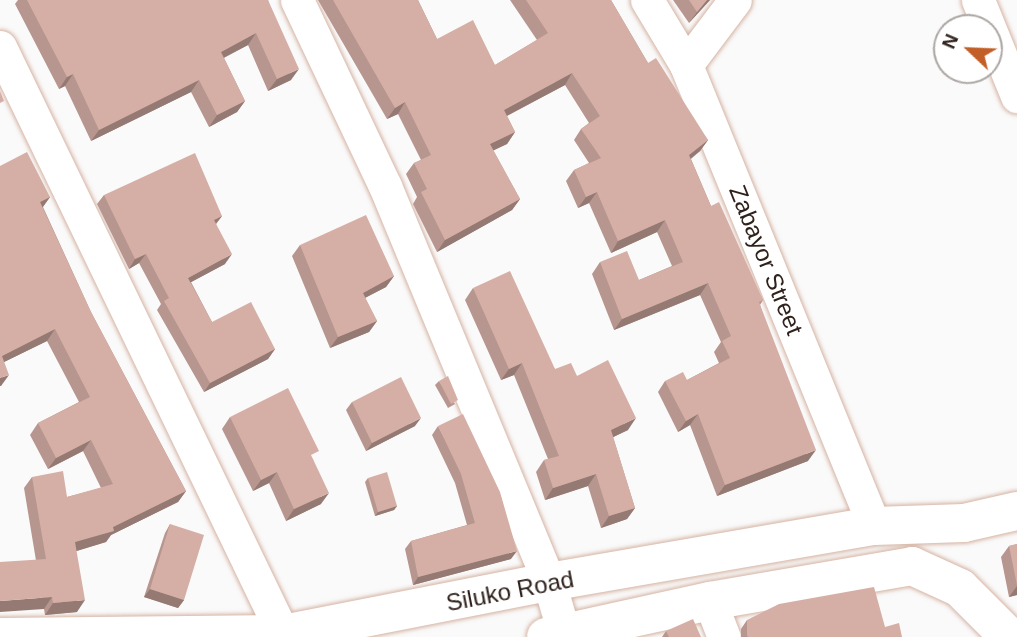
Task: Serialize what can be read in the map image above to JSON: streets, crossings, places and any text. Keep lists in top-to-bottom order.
{
  "streets": {
    "main road": ["Siluko Road"],
    "street": ["Zabayor Street"]
  },
  "crossings": [
    ["Zabayor Street", "Siluko Road"]
  ],
  "north": "top left"
}
